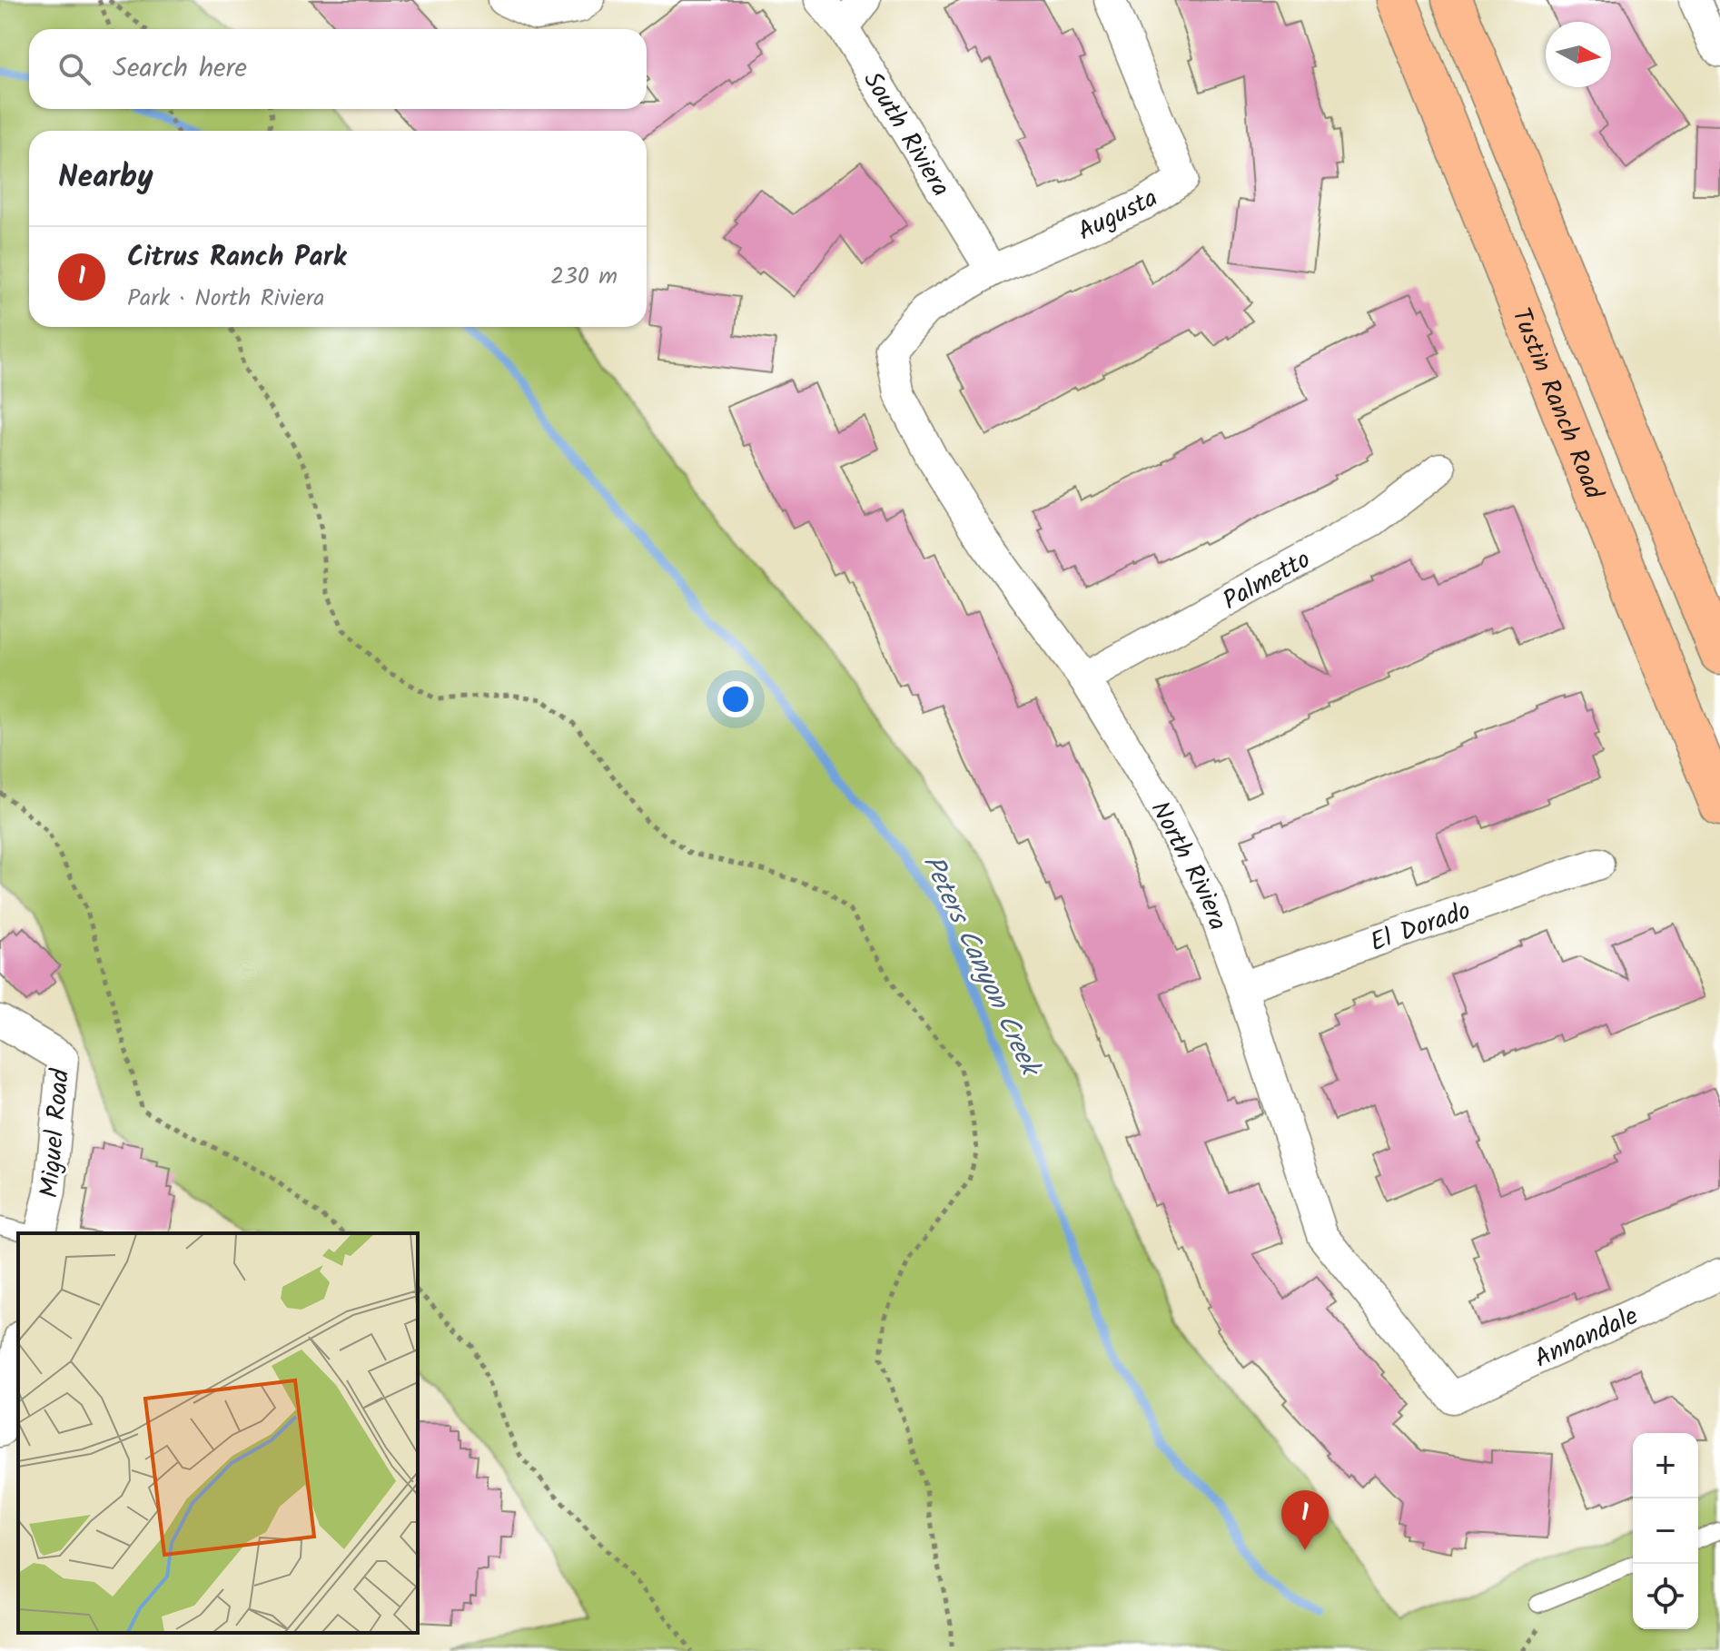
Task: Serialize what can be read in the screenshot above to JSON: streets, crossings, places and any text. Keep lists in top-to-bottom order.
{
  "streets": {
    "main road": ["Tustin Ranch Road"],
    "street": [
      "South Riviera",
      "Augusta",
      "Palmetto",
      "North Riviera",
      "El Dorado",
      "Miguel Road",
      "Annandale"
    ]
  },
  "crossings": [
    ["South Riviera", "Augusta"],
    ["Augusta", "North Riviera"],
    ["Palmetto", "North Riviera"],
    ["North Riviera", "El Dorado"],
    ["North Riviera", "Annandale"]
  ],
  "water": ["Peters Canyon Creek"],
  "north": "right",
  "page": {
    "search": "Search here",
    "heading": "Nearby",
    "list": [
      {
        "mark": "1",
        "name": "Citrus Ranch Park",
        "note": "Park · North Riviera",
        "value": "230 m"
      }
    ],
    "map_buttons": ["+", "−"],
    "pins": "1"
  }
}
